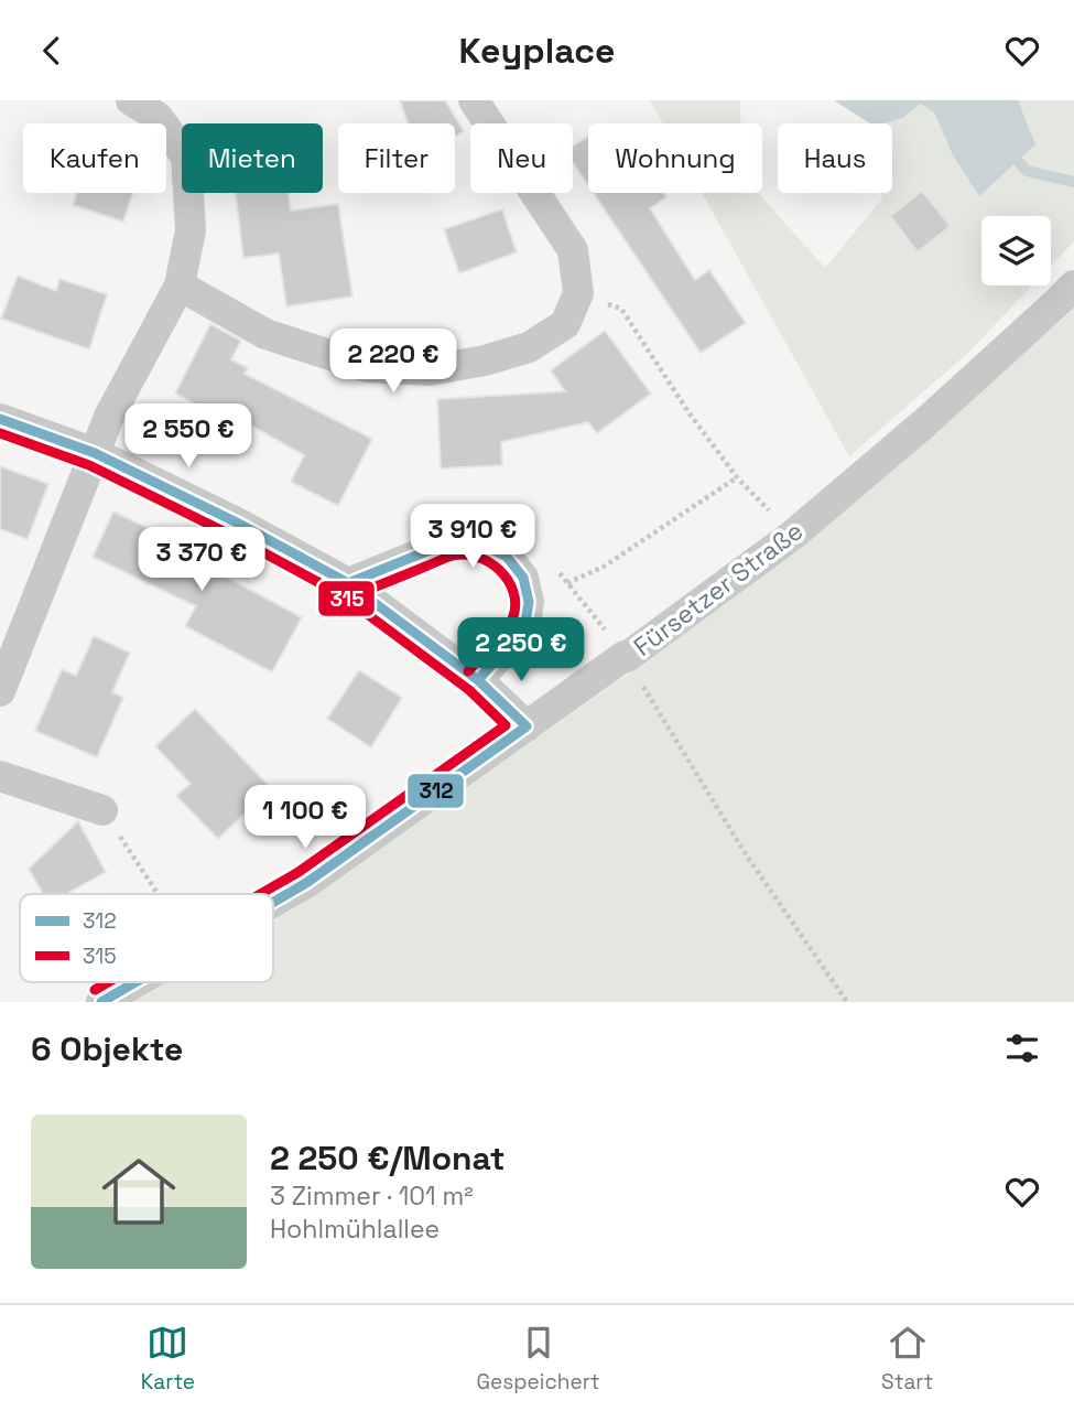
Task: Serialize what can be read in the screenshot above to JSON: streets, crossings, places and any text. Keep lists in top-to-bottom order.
{
  "streets": {
    "street": ["Fürsetzer Straße"]
  },
  "lines": ["transit line 312", "transit line 315"],
  "legend": ["312", "315"],
  "page": {
    "header": "Keyplace",
    "chip": [
      "Kaufen",
      "Mieten",
      "Filter",
      "Neu",
      "Wohnung",
      "Haus"
    ],
    "price": [
      "2 220 €",
      "2 550 €",
      "3 910 €",
      "3 370 €",
      "2 250 €",
      "1 100 €"
    ],
    "heading": "6 Objekte",
    "list": [
      {
        "name": "2 250 €/Monat",
        "note": "3 Zimmer · 101 m² · Hohlmühlallee"
      }
    ],
    "tabs": ["Karte", "Gespeichert", "Start"]
  }
}
